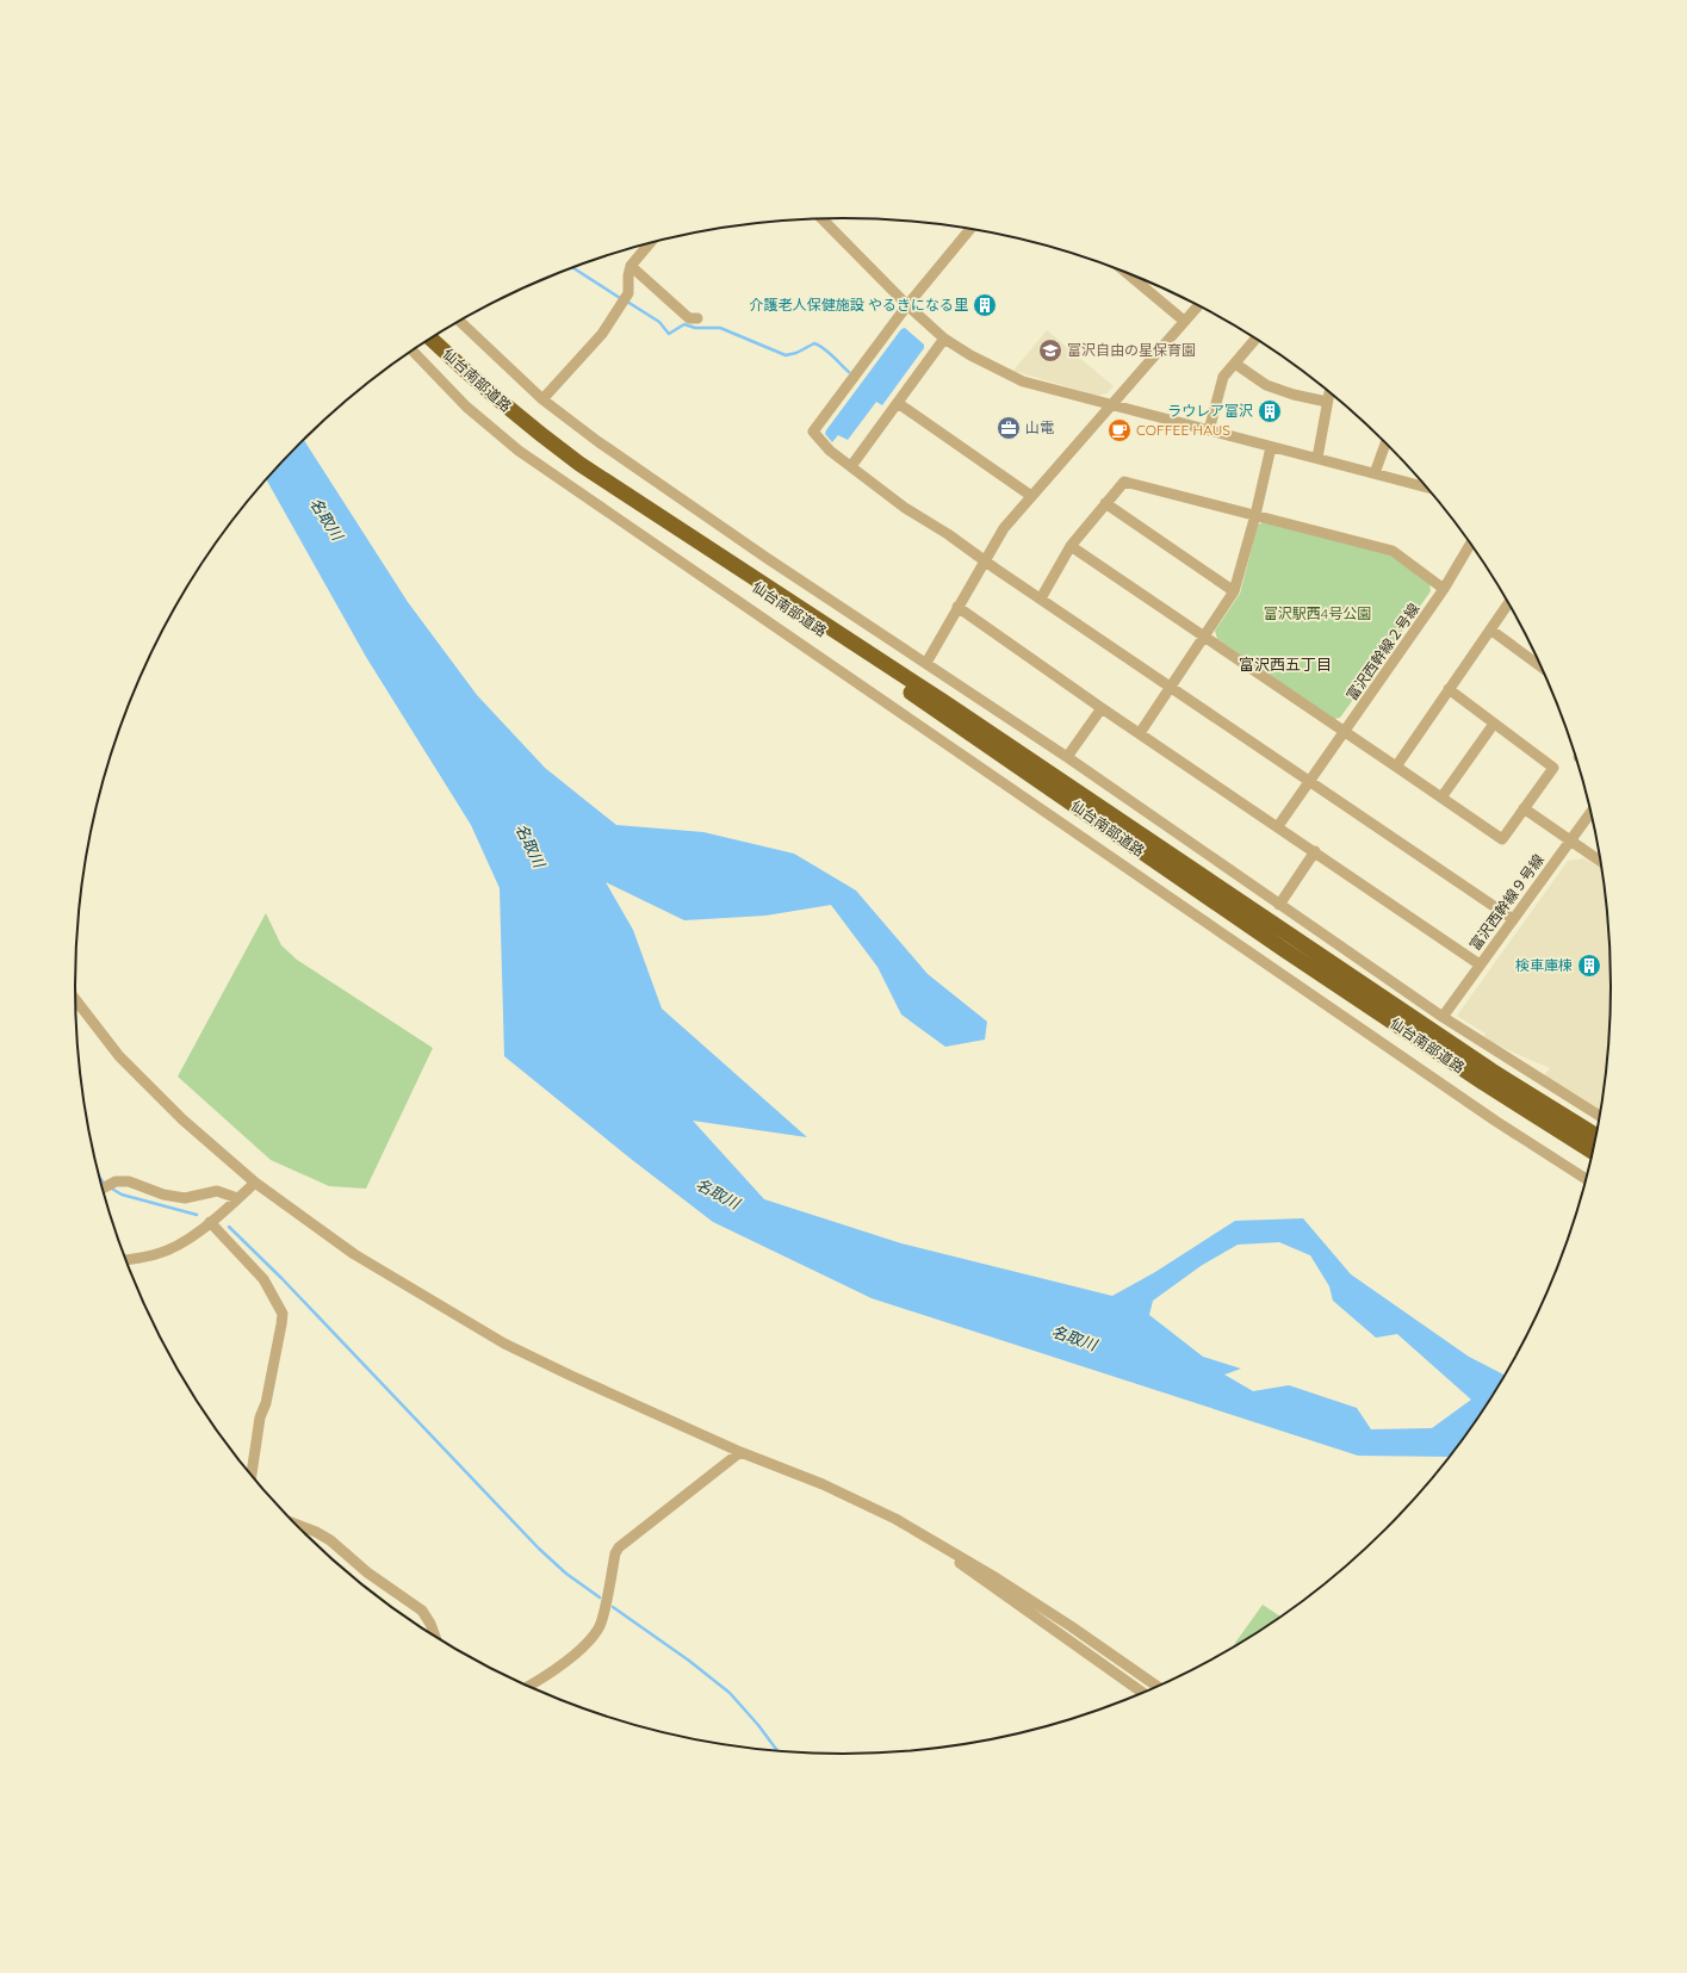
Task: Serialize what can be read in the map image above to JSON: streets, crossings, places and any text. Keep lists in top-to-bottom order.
{
  "streets": {
    "highway": ["仙台南部道路"],
    "street": ["富沢西幹線２号線", "富沢西幹線９号線"]
  },
  "districts": ["富沢西五丁目"],
  "water": ["名取川"],
  "parks": ["富沢駅西4号公園"],
  "places": {
    "building": ["介護老人保健施設 やるきになる里", "ラウレア富沢", "検車庫棟"],
    "school or university": ["富沢自由の星保育園"],
    "office": ["山電"],
    "cafe": ["COFFEE HAUS"]
  }
}
